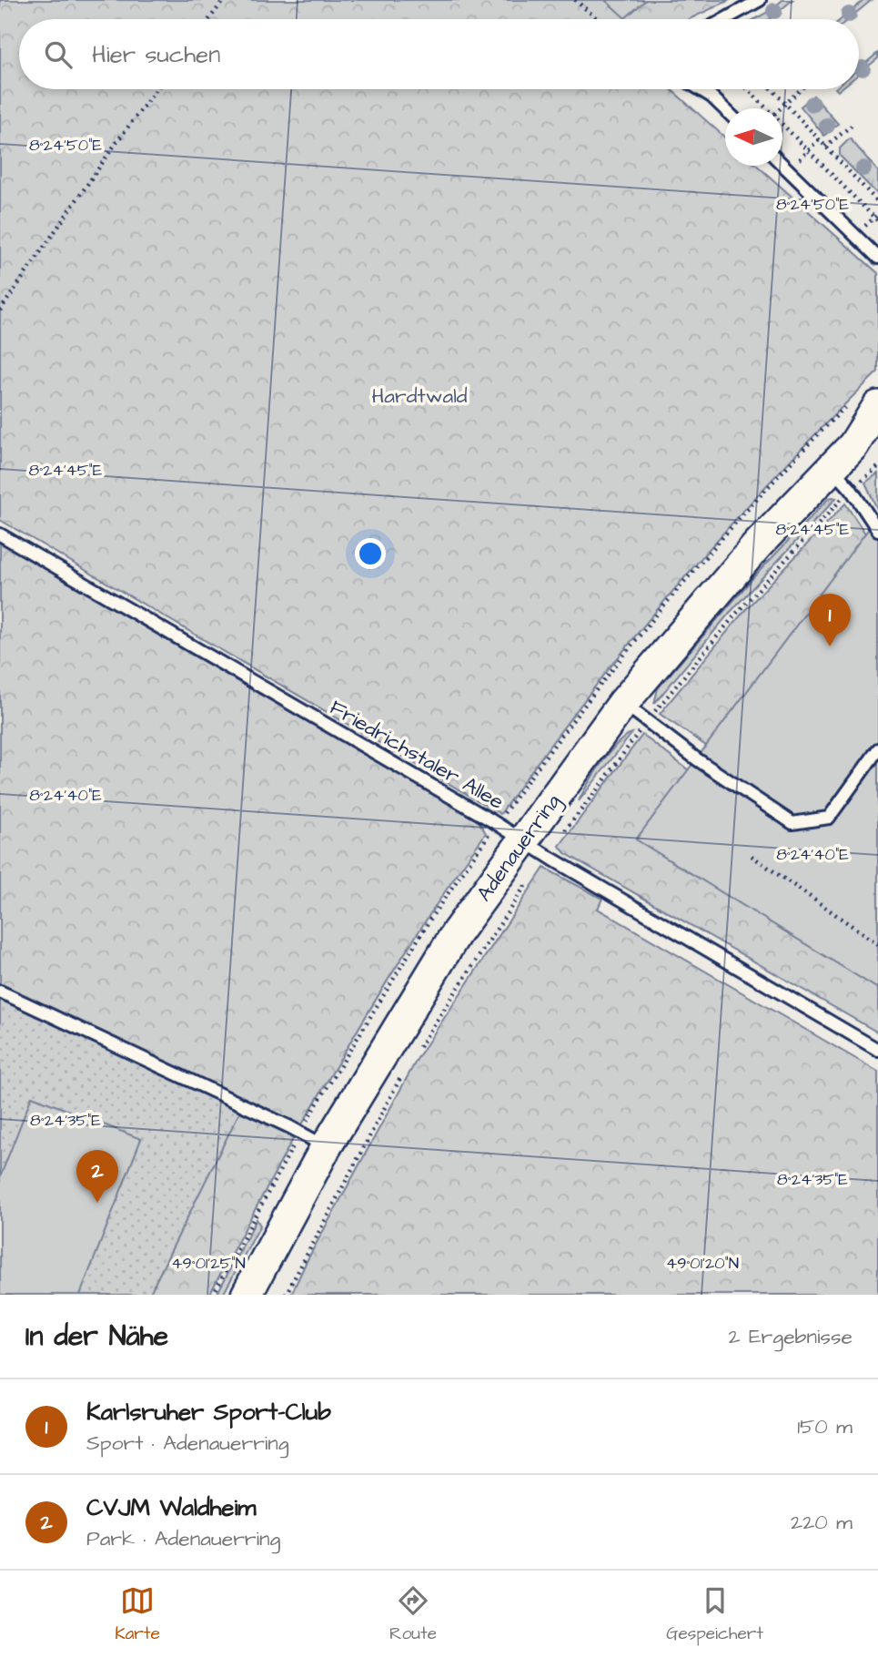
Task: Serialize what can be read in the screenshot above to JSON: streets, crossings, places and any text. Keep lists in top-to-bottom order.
{
  "streets": {
    "main road": ["Adenauerring"],
    "lane": ["Friedrichstaler Allee"]
  },
  "crossings": [
    ["Friedrichstaler Allee", "Adenauerring"]
  ],
  "parks": ["Hardtwald"],
  "north": "left",
  "page": {
    "search": "Hier suchen",
    "pins": ["1", "2"],
    "heading": ["In der Nähe", "2 Ergebnisse"],
    "list": [
      {
        "mark": "1",
        "name": "Karlsruher Sport-Club",
        "note": "Sport · Adenauerring",
        "value": "150 m"
      },
      {
        "mark": "2",
        "name": "CVJM Waldheim",
        "note": "Park · Adenauerring",
        "value": "220 m"
      }
    ],
    "nav": ["Karte", "Route", "Gespeichert"]
  },
  "coordinates": [
    "8°24'50\"E",
    "8°24'45\"E",
    "8°24'40\"E",
    "8°24'35\"E",
    "49°01'25\"N",
    "49°01'20\"N"
  ]
}
